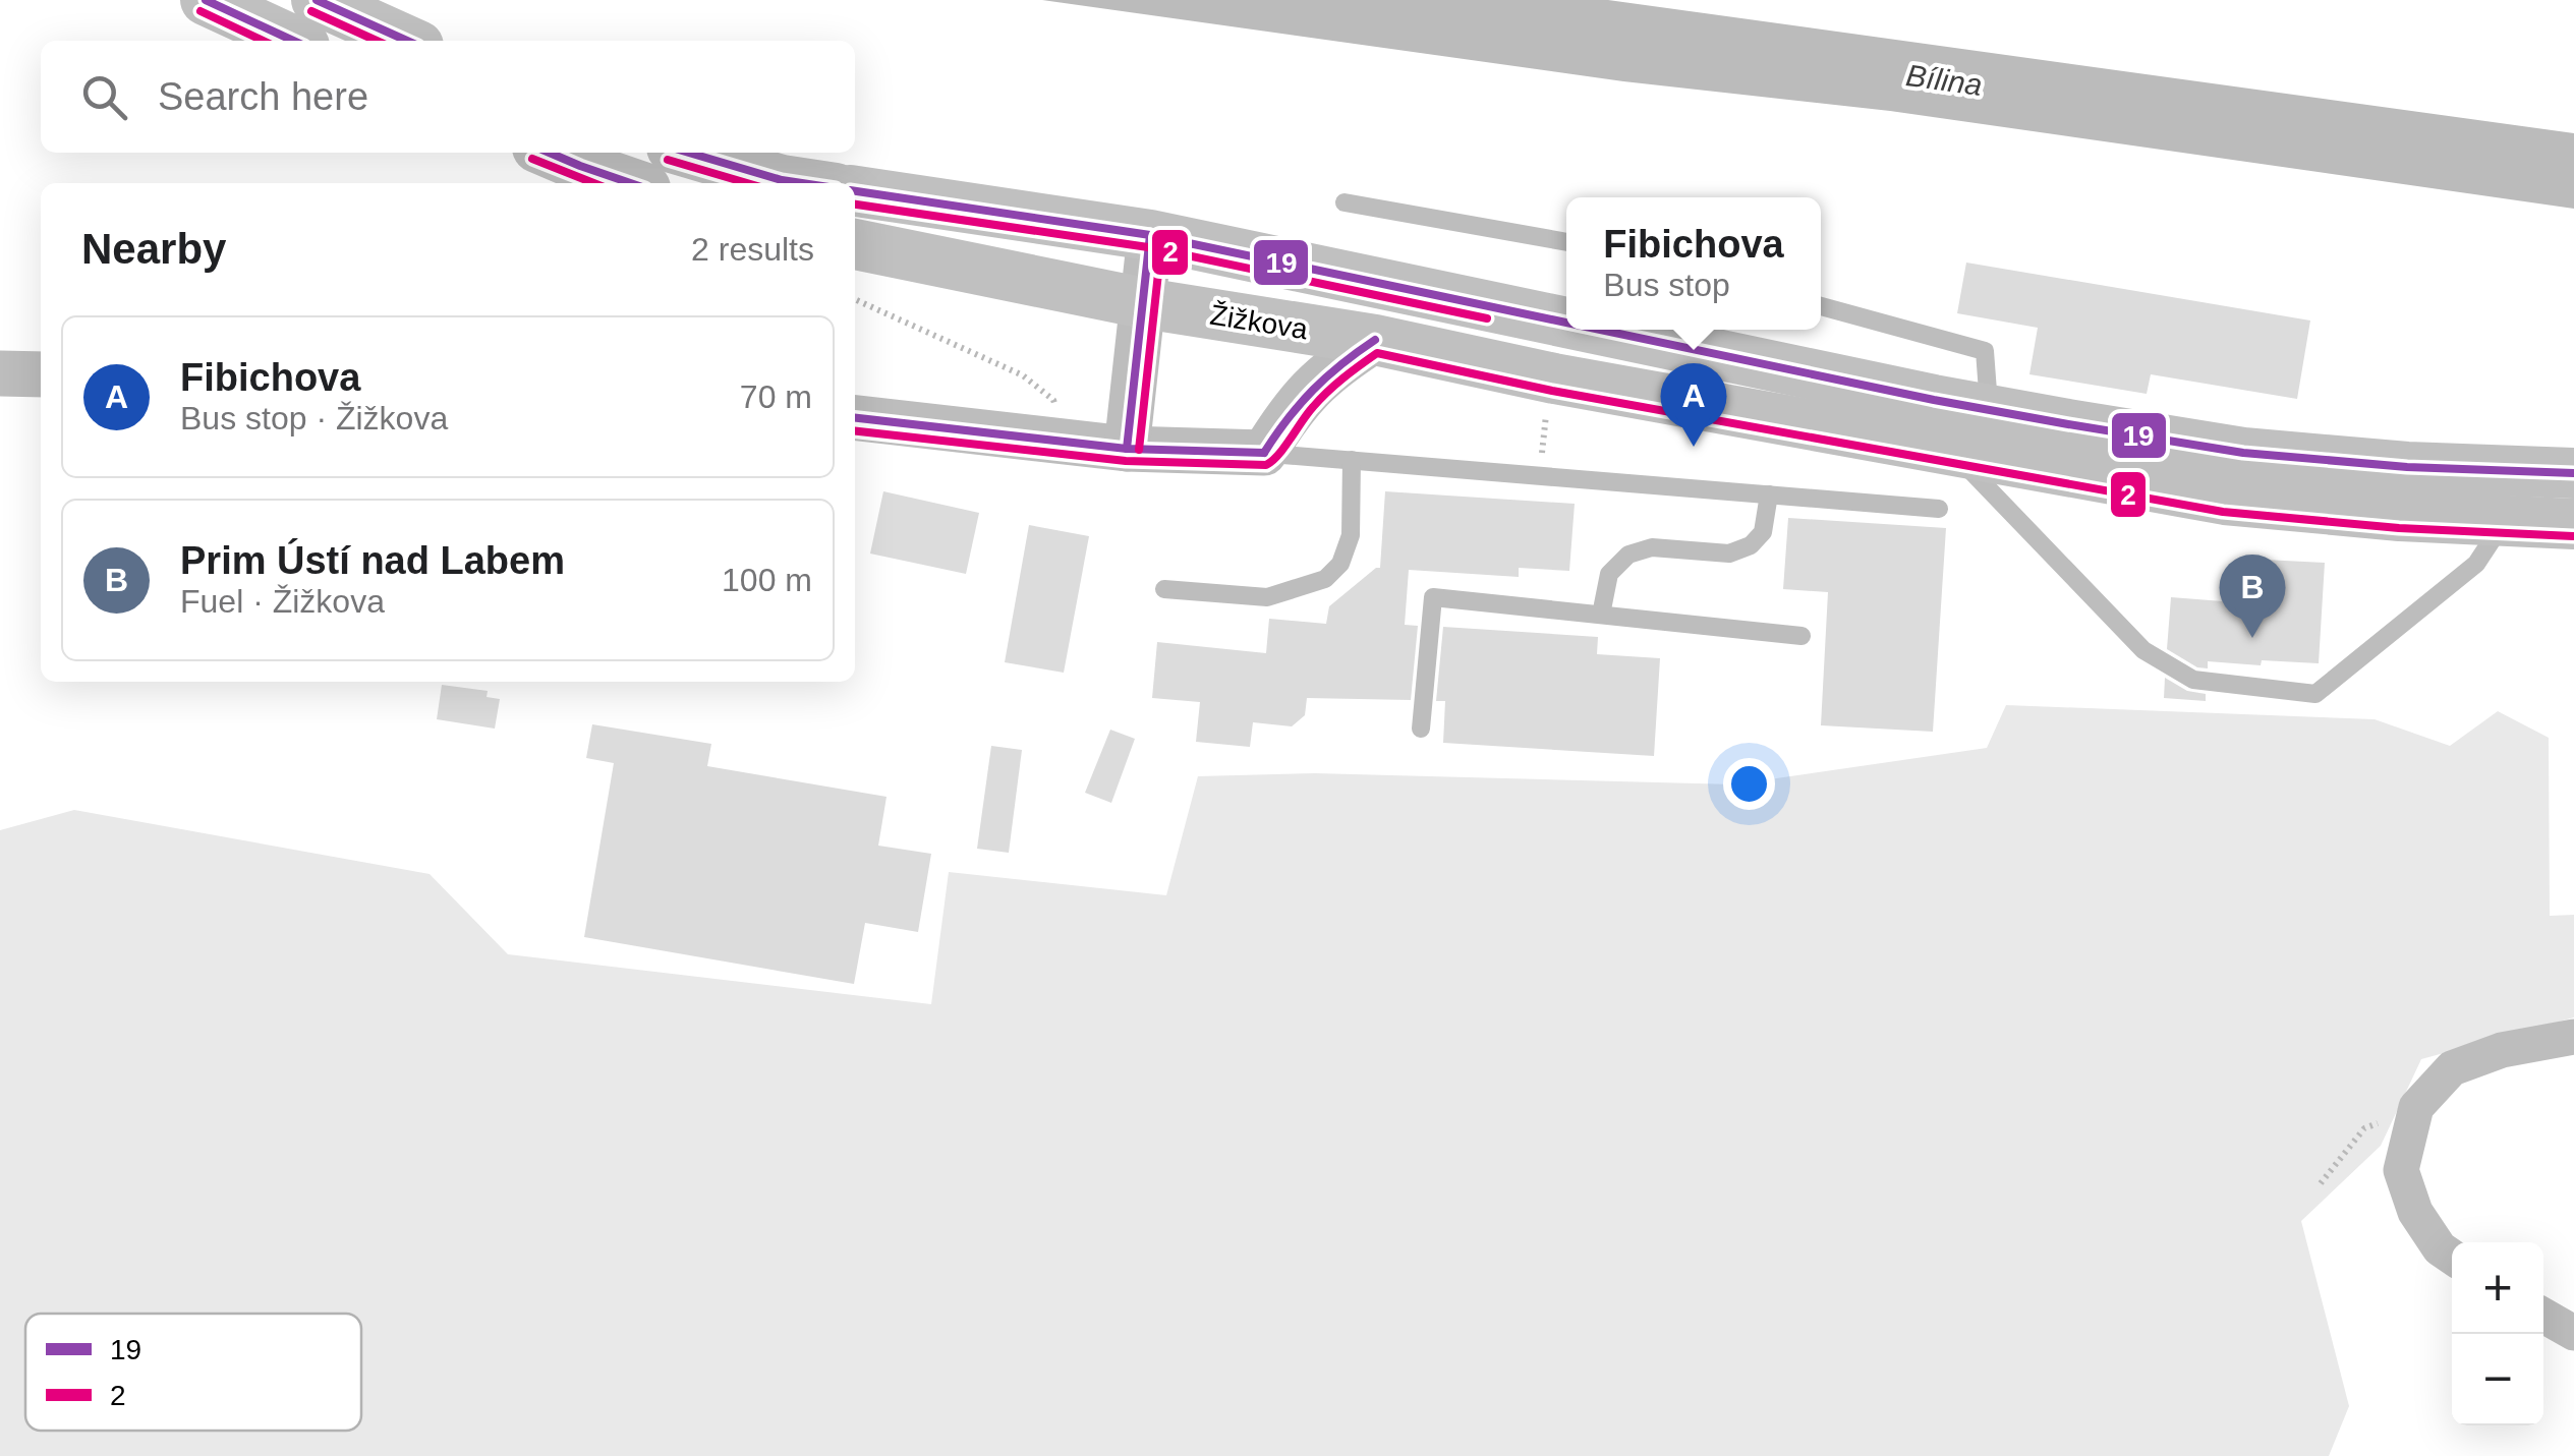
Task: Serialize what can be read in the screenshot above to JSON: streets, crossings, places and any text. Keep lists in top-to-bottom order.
{
  "streets": {
    "main road": ["Žižkova"]
  },
  "water": ["Bílina"],
  "lines": ["transit line 19", "transit line 2"],
  "legend": ["19", "2"],
  "page": {
    "search": "Search here",
    "heading": ["Nearby", "2 results"],
    "popup": ["Fibichova", "Bus stop"],
    "list": [
      {
        "mark": "A",
        "name": "Fibichova",
        "note": "Bus stop · Žižkova",
        "value": "70 m"
      },
      {
        "mark": "B",
        "name": "Prim Ústí nad Labem",
        "note": "Fuel · Žižkova",
        "value": "100 m"
      }
    ],
    "pins": ["A", "B"],
    "map_buttons": ["+", "−"]
  }
}
